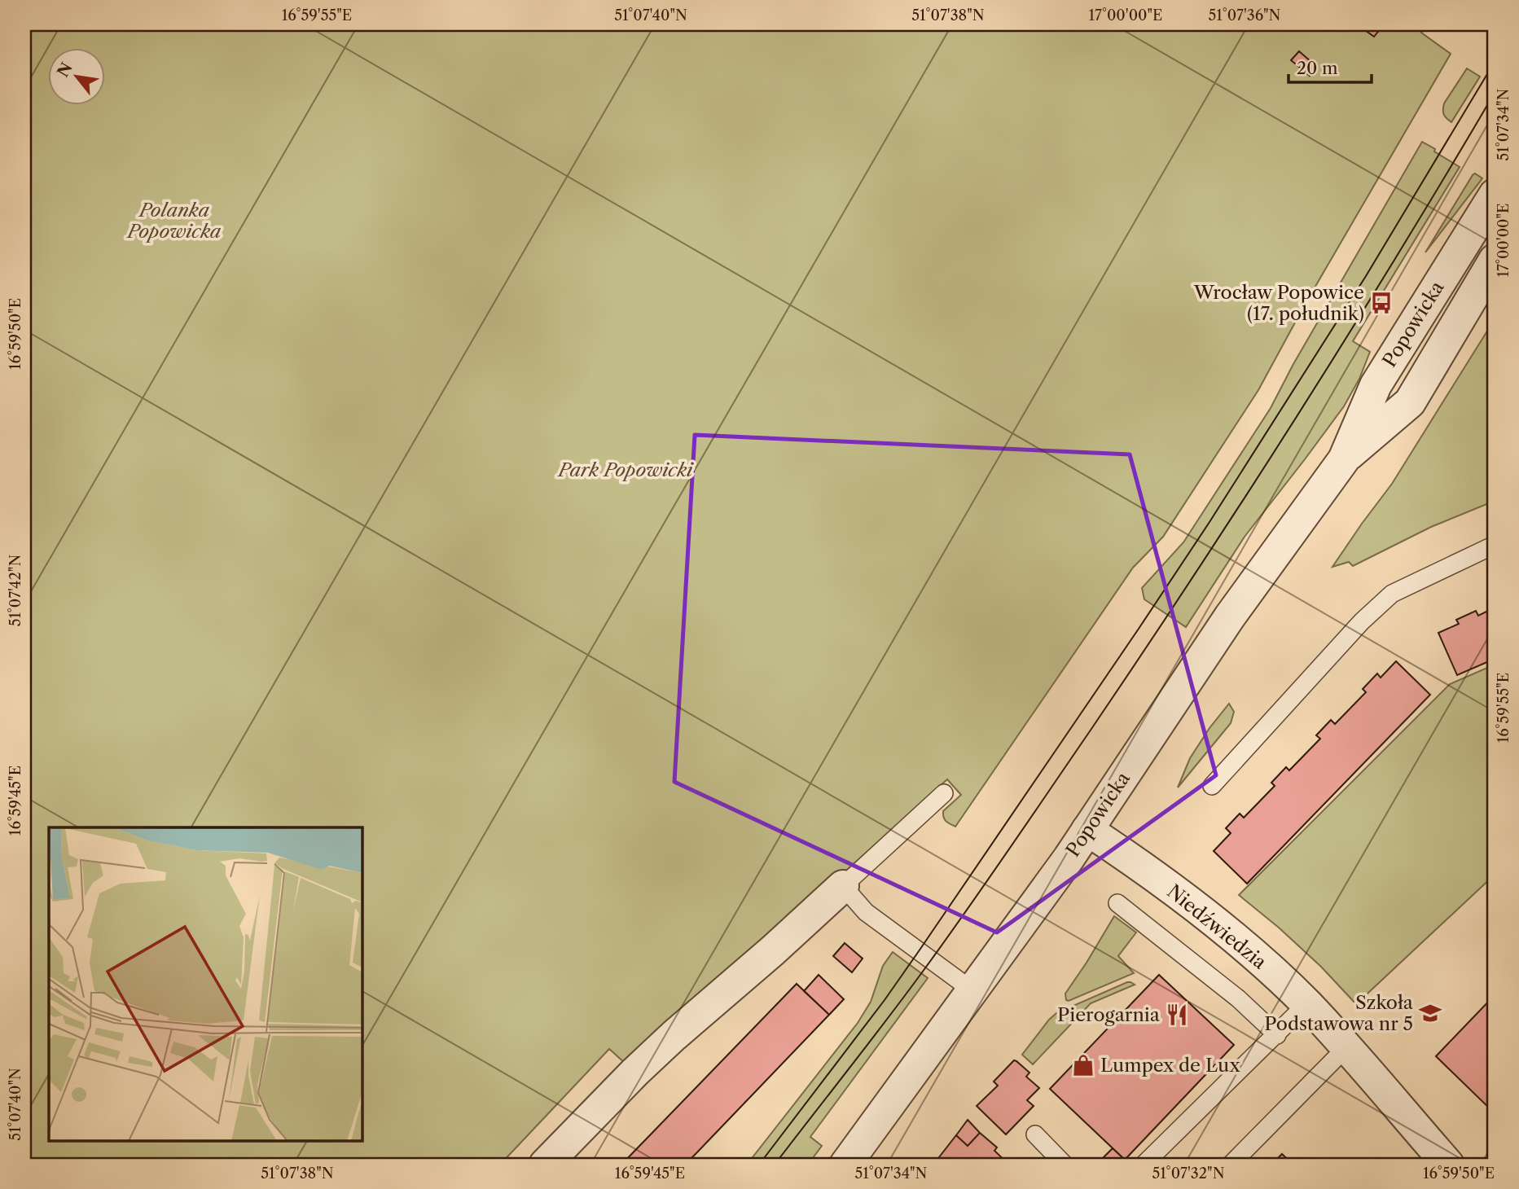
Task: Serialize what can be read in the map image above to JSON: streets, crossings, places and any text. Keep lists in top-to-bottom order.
{
  "streets": {
    "street": ["Popowicka", "Niedźwiedzia"]
  },
  "crossings": [
    ["Popowicka", "Niedźwiedzia"]
  ],
  "parks": ["Polanka Popowicka", "Park Popowicki"],
  "places": {
    "bus stop": ["Wrocław Popowice (17. południk)"],
    "school or university": ["Szkoła Podstawowa nr 5"],
    "restaurant": ["Pierogarnia"],
    "shop": ["Lumpex de Lux"]
  },
  "scale_bar": "20 m",
  "north": "top left",
  "coordinates": [
    "16°59'55\"E",
    "51°07'40\"N",
    "51°07'38\"N",
    "17°00'00\"E",
    "51°07'36\"N",
    "51°07'34\"N",
    "16°59'50\"E",
    "51°07'42\"N",
    "16°59'45\"E",
    "51°07'32\"N"
  ]
}
